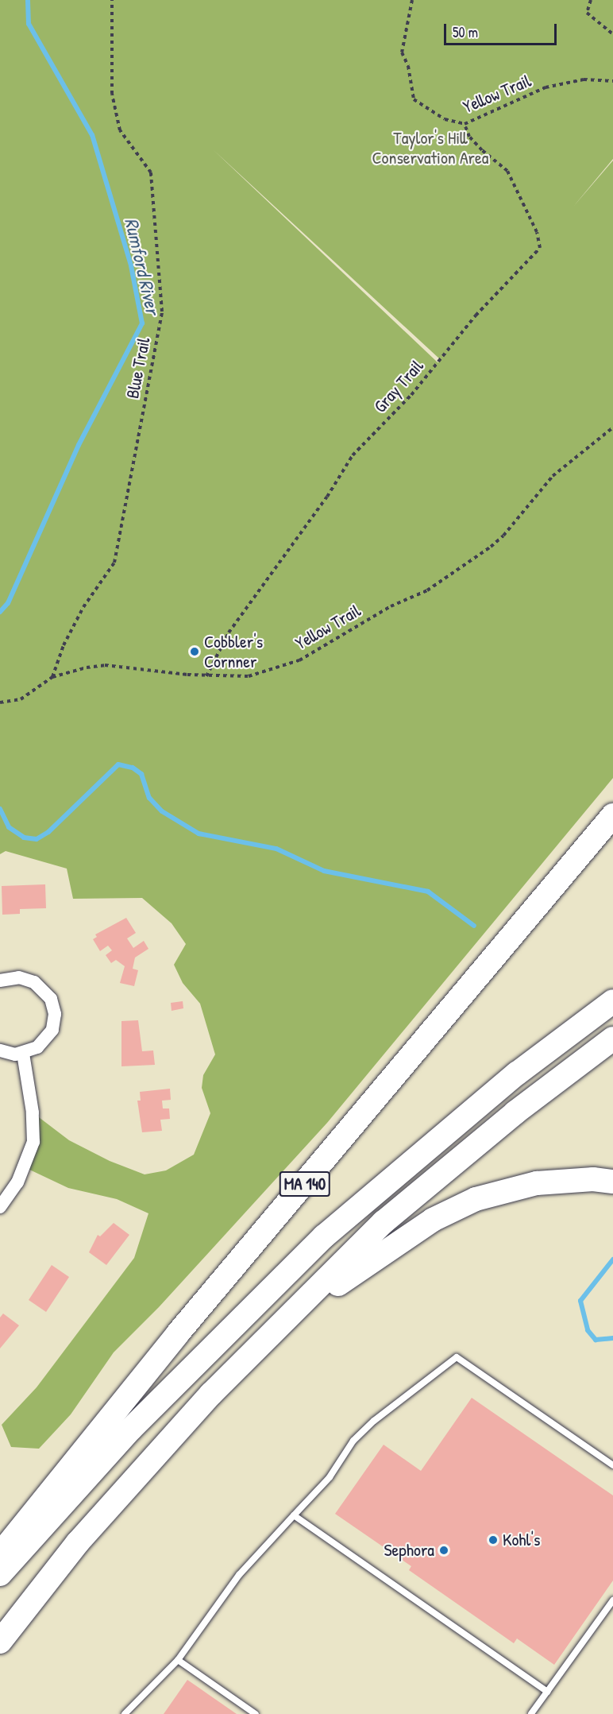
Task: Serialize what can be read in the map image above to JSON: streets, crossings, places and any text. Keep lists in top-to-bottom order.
{
  "streets": {
    "highway": ["MA 140"],
    "path": ["Yellow Trail", "Blue Trail", "Gray Trail"]
  },
  "crossings": [
    ["Yellow Trail", "Blue Trail"],
    ["Yellow Trail", "Gray Trail"]
  ],
  "water": ["Rumford River"],
  "parks": ["Taylor's Hill Conservation Area"],
  "places": ["Cobbler's Cornner", "Kohl's", "Sephora"],
  "scale_bar": "50 m"
}
